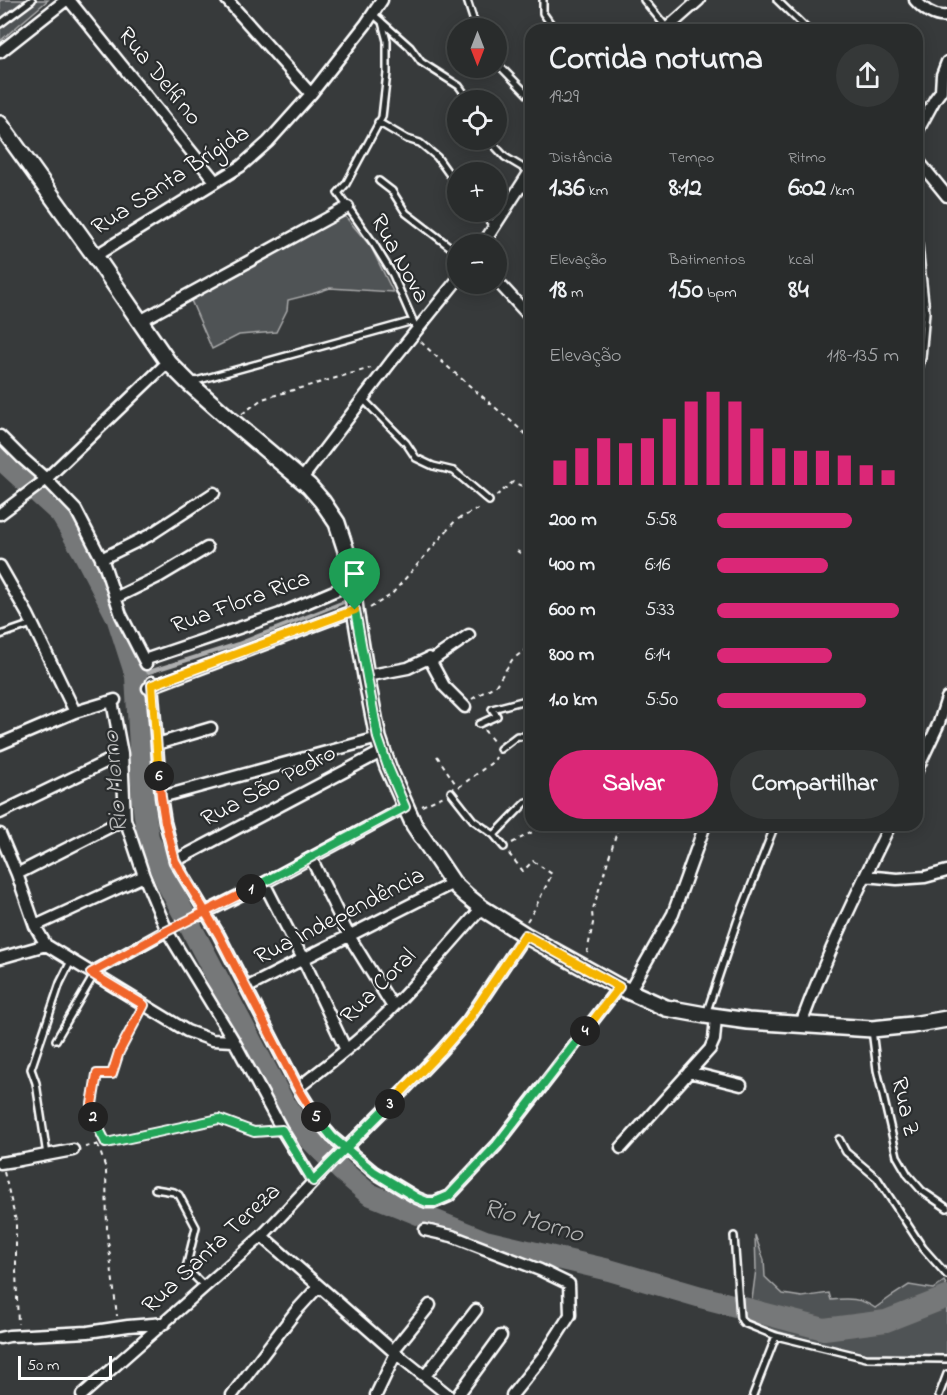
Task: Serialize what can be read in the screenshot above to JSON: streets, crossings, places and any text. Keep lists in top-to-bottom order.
{
  "streets": {
    "street": [
      "Rua Delfino",
      "Rua Santa Brígida",
      "Rua Flora Rica",
      "Rua São Pedro",
      "Rua Independência",
      "Rua Coral",
      "Rua Santa Tereza"
    ],
    "lane": ["Rua Nova", "Rua Z"]
  },
  "crossings": [
    ["Rua Delfino", "Rua Santa Brígida"]
  ],
  "water": ["Rio Morno"],
  "scale_bar": "50 m",
  "north": "bottom",
  "page": {
    "map_buttons": ["+", "−"],
    "heading": ["Corrida noturna", "19:29"],
    "stats": [
      ["Distância", "1.36 km"],
      ["Tempo", "8:12"],
      ["Ritmo", "6:02 /km"],
      ["Elevação", "18 m"],
      ["Batimentos", "150 bpm"],
      ["kcal", "84"]
    ],
    "chart": ["Elevação", "118–135 m"],
    "list": [
      {
        "name": "200 m",
        "note": "5:58"
      },
      {
        "name": "400 m",
        "note": "6:16"
      },
      {
        "name": "600 m",
        "note": "5:33"
      },
      {
        "name": "800 m",
        "note": "6:14"
      },
      {
        "name": "1.0 km",
        "note": "5:50"
      }
    ],
    "buttons": ["Salvar", "Compartilhar"],
    "pins": [
      "6",
      "1",
      "4",
      "3",
      "2",
      "5"
    ],
    "scale": "50 m"
  }
}
